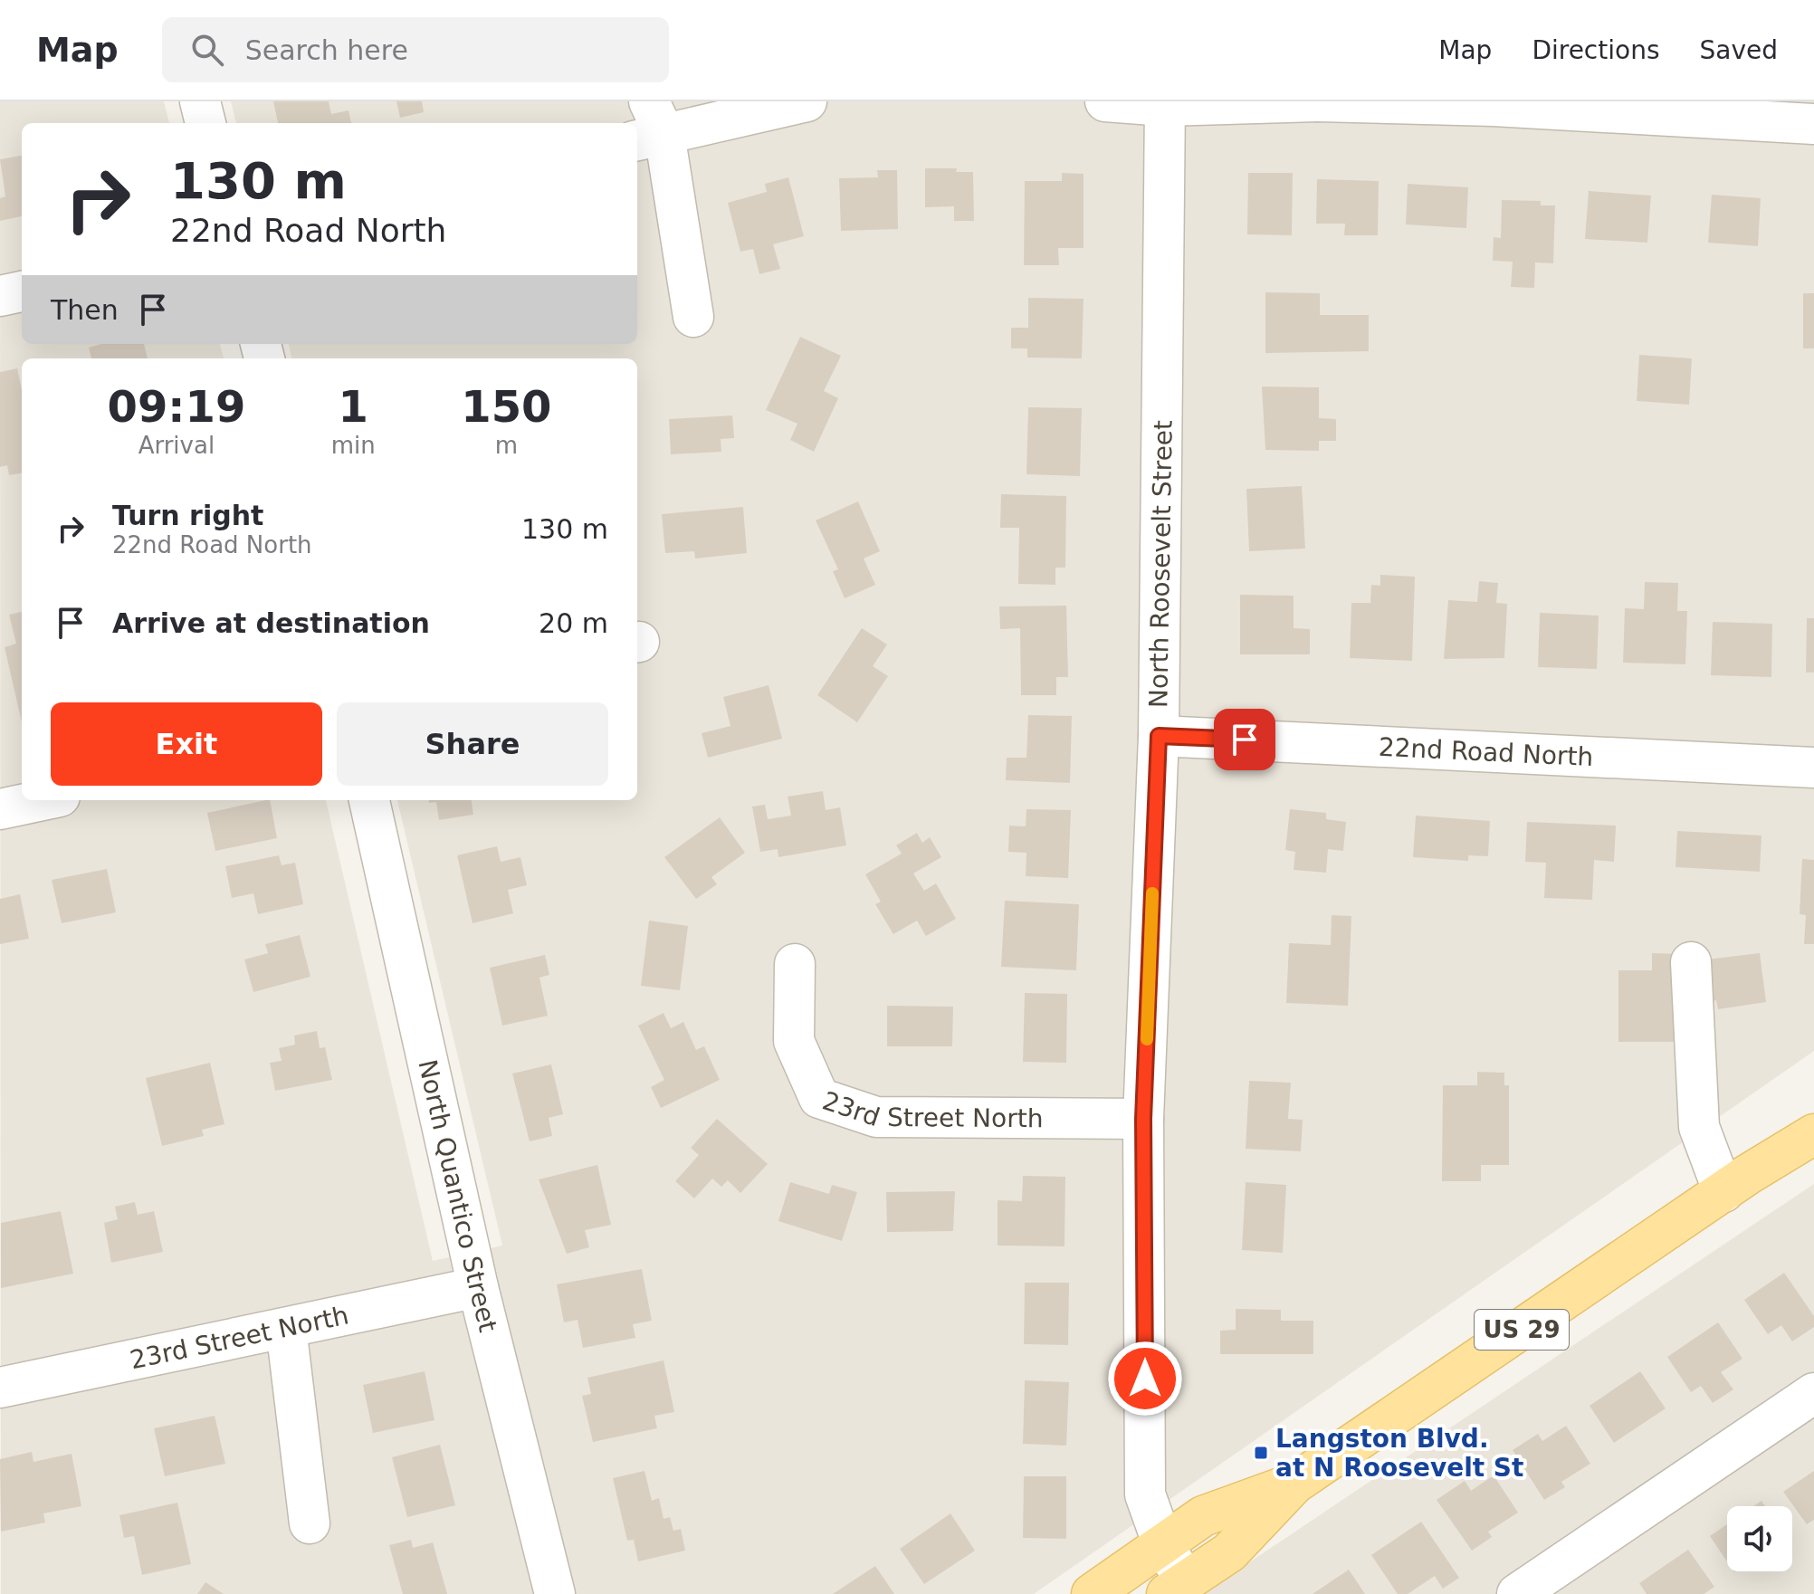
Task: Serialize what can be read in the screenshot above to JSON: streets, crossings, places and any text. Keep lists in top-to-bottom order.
{
  "streets": {
    "main road": ["US 29"],
    "street": [
      "North Roosevelt Street",
      "22nd Road North",
      "23rd Street North",
      "North Quantico Street"
    ]
  },
  "crossings": [
    ["North Roosevelt Street", "22nd Road North"],
    ["North Roosevelt Street", "23rd Street North"],
    ["North Roosevelt Street", "US 29"],
    ["23rd Street North", "North Quantico Street"]
  ],
  "places": {
    "transit": ["Langston Blvd. at N Roosevelt St"]
  },
  "page": {
    "header": "Map",
    "search": "Search here",
    "nav": ["Map", "Directions", "Saved"],
    "turn": ["130 m", "22nd Road North"],
    "then": "Then",
    "eta": [
      "09:19",
      "Arrival",
      "1",
      "min",
      "150",
      "m"
    ],
    "list": [
      {
        "name": "Turn right",
        "note": "22nd Road North",
        "value": "130 m"
      },
      {
        "name": "Arrive at destination",
        "value": "20 m"
      }
    ],
    "buttons": ["Exit", "Share"]
  }
}
